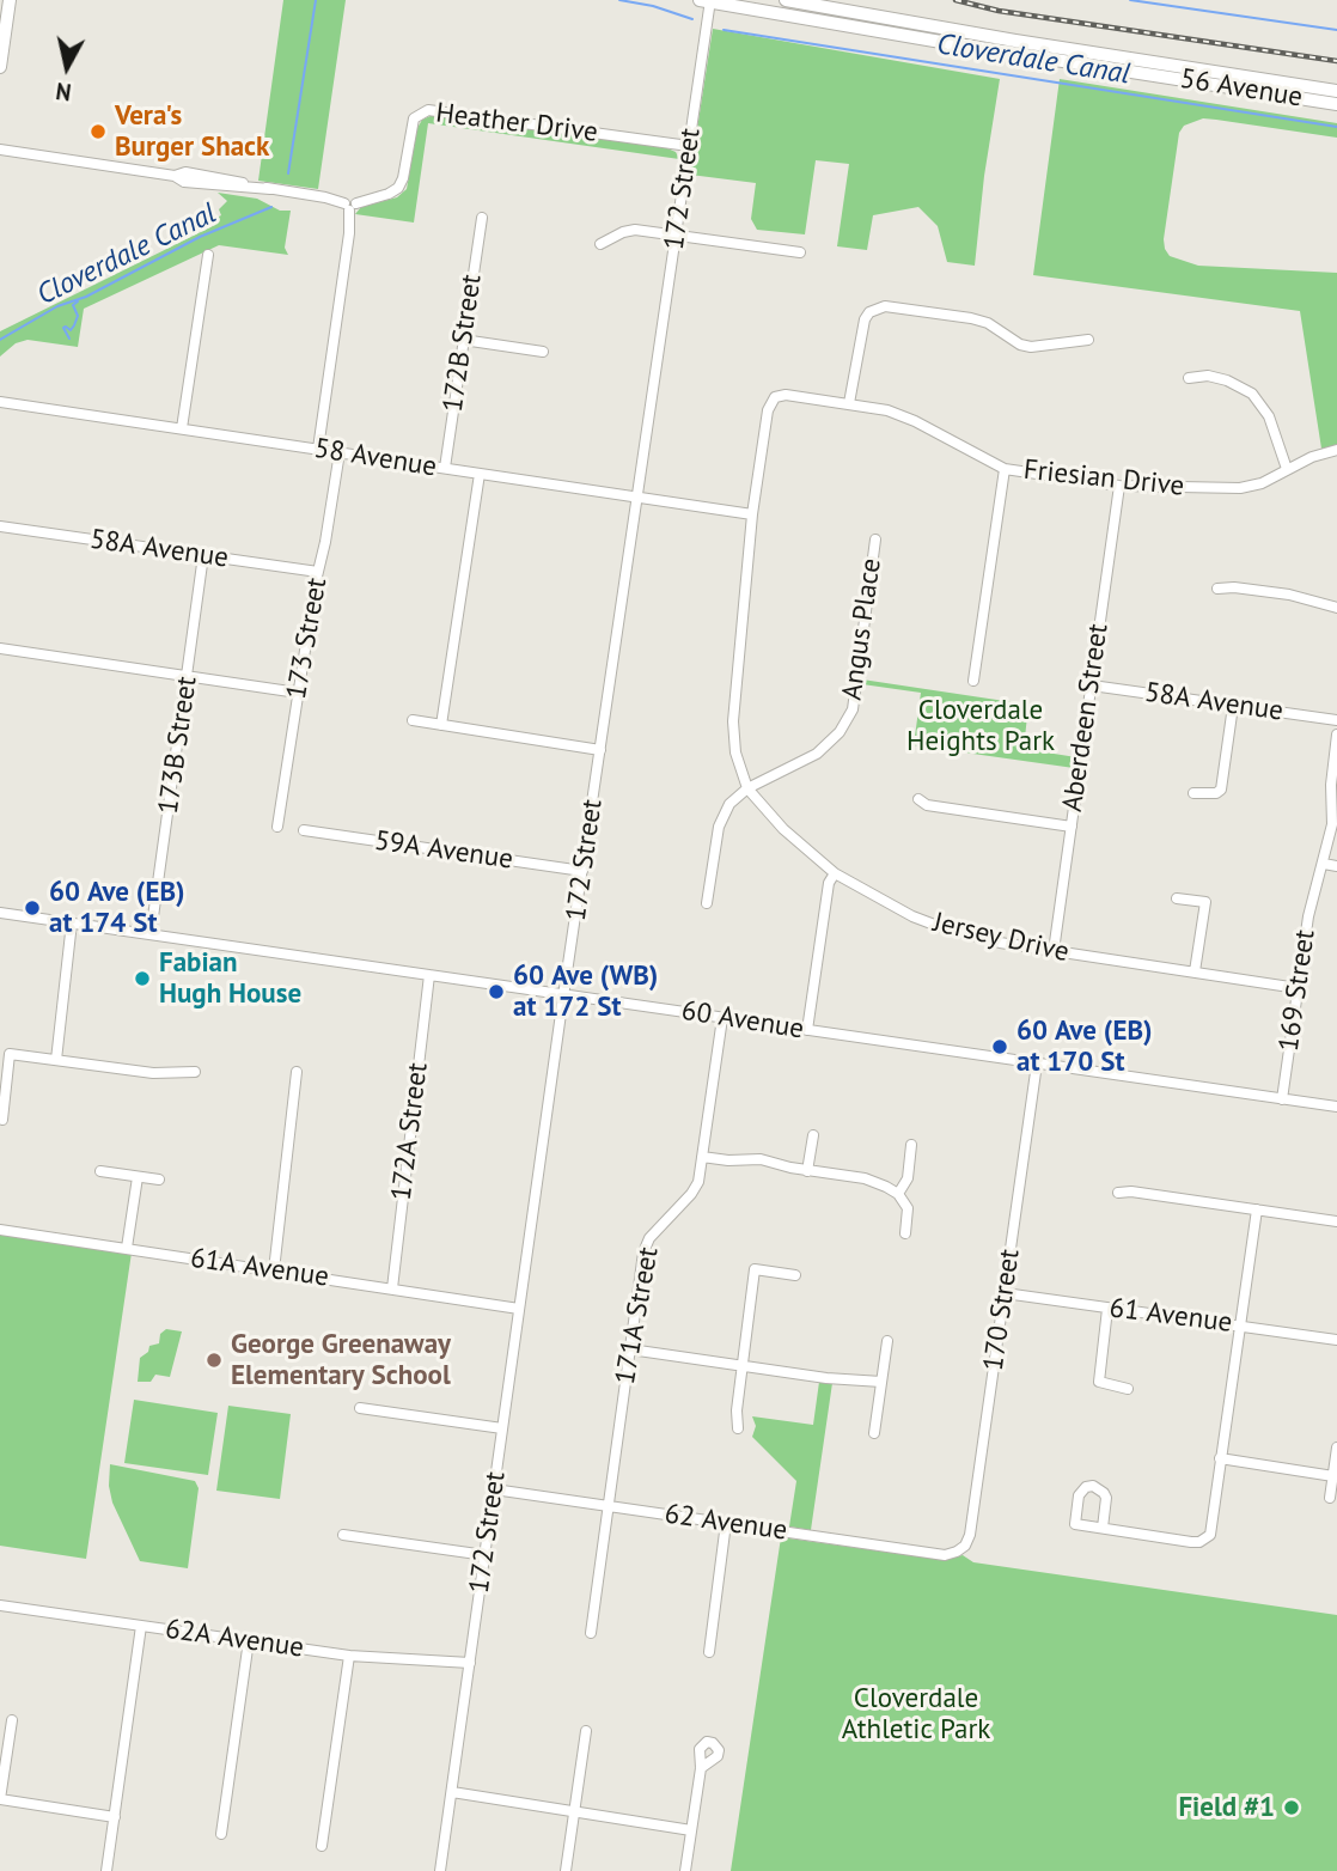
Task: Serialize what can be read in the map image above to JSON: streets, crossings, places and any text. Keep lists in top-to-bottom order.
{
  "streets": {
    "highway": ["56 Avenue"],
    "street": [
      "Heather Drive",
      "172 Street",
      "172B Street",
      "58 Avenue",
      "Friesian Drive",
      "58A Avenue",
      "Angus Place",
      "173 Street",
      "Aberdeen Street",
      "173B Street",
      "59A Avenue",
      "Jersey Drive",
      "169 Street",
      "60 Avenue",
      "172A Street",
      "61A Avenue",
      "170 Street",
      "171A Street",
      "61 Avenue",
      "62 Avenue",
      "62A Avenue"
    ]
  },
  "crossings": [
    ["56 Avenue", "172 Street"],
    ["Heather Drive", "172 Street"],
    ["172 Street", "58 Avenue"],
    ["172 Street", "59A Avenue"],
    ["172 Street", "60 Avenue"],
    ["172 Street", "61A Avenue"],
    ["172 Street", "62 Avenue"],
    ["172 Street", "62A Avenue"],
    ["172B Street", "58 Avenue"],
    ["58 Avenue", "173 Street"],
    ["58 Avenue", "Jersey Drive"],
    ["Friesian Drive", "Aberdeen Street"],
    ["Friesian Drive", "Jersey Drive"],
    ["58A Avenue", "173 Street"],
    ["58A Avenue", "Aberdeen Street"],
    ["58A Avenue", "173B Street"],
    ["Angus Place", "Jersey Drive"],
    ["Aberdeen Street", "Jersey Drive"],
    ["173B Street", "60 Avenue"],
    ["Jersey Drive", "169 Street"],
    ["169 Street", "60 Avenue"],
    ["60 Avenue", "172A Street"],
    ["60 Avenue", "170 Street"],
    ["60 Avenue", "171A Street"],
    ["172A Street", "61A Avenue"],
    ["170 Street", "61 Avenue"],
    ["170 Street", "62 Avenue"],
    ["171A Street", "62 Avenue"]
  ],
  "water": ["Cloverdale Canal"],
  "parks": ["Cloverdale Heights Park", "Cloverdale Athletic Park"],
  "places": [
    "Vera's Burger Shack",
    "60 Ave (EB) at 174 St",
    "Fabian Hugh House",
    "60 Ave (WB) at 172 St",
    "60 Ave (EB) at 170 St",
    "George Greenaway Elementary School",
    "Field #1"
  ],
  "north": "bottom"
}
